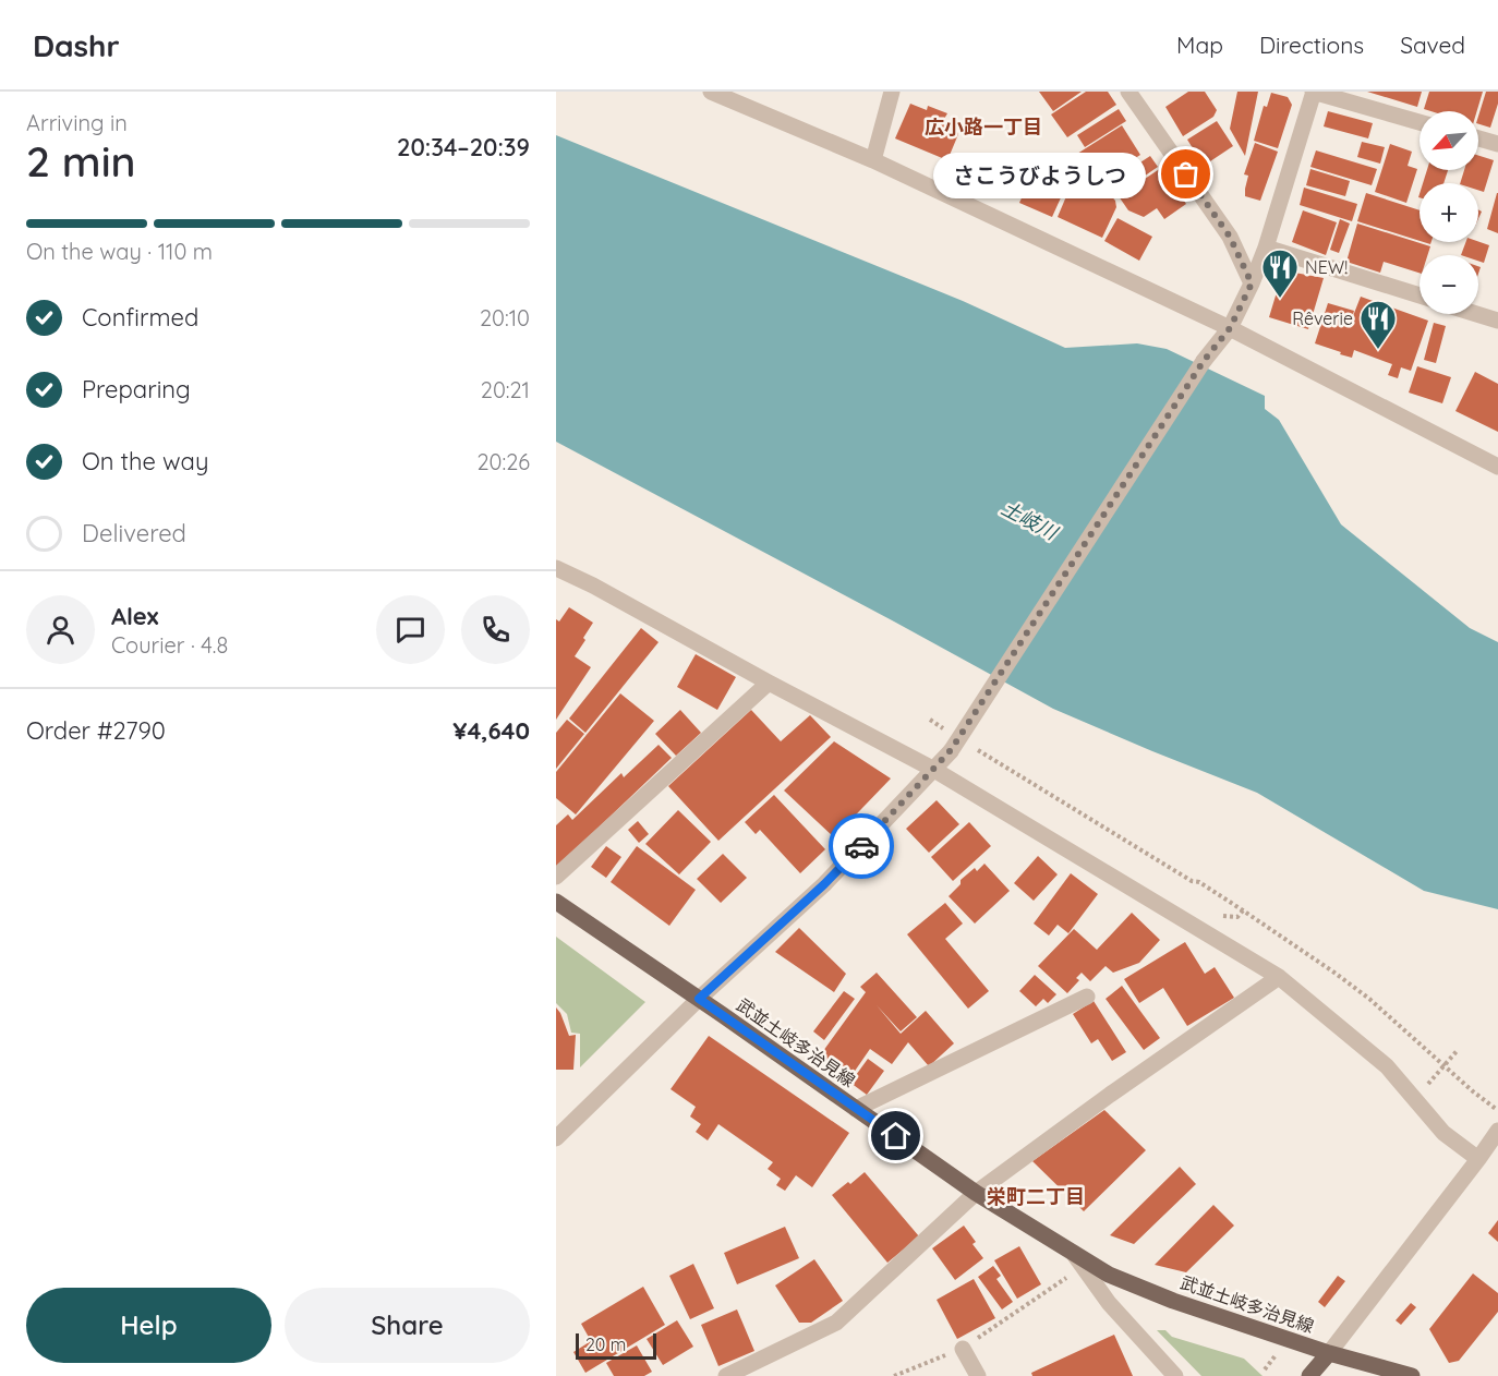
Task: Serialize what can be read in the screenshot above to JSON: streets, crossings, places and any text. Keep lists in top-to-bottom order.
{
  "streets": {
    "main road": ["武並土岐多治見線"]
  },
  "districts": ["広小路一丁目", "栄町二丁目"],
  "water": ["土岐川"],
  "places": {
    "other": ["さこうびようしつ"],
    "restaurant": ["NEW!", "Rêverie"]
  },
  "scale_bar": "20 m",
  "north": "bottom left",
  "page": {
    "header": "Dashr",
    "nav": ["Map", "Directions", "Saved"],
    "heading": ["2 min", "Arriving in", "20:34–20:39"],
    "panel": [
      "Alex",
      "Courier · 4.8",
      "Order #2790",
      "¥4,640"
    ],
    "map_buttons": ["+", "−"],
    "bubble": "さこうびようしつ",
    "bar": "On the way · 110 m",
    "list": [
      ["Confirmed", "20:10"],
      ["Preparing", "20:21"],
      ["On the way", "20:26"],
      "Delivered"
    ],
    "buttons": ["Help", "Share"],
    "scale": "20 m"
  }
}
